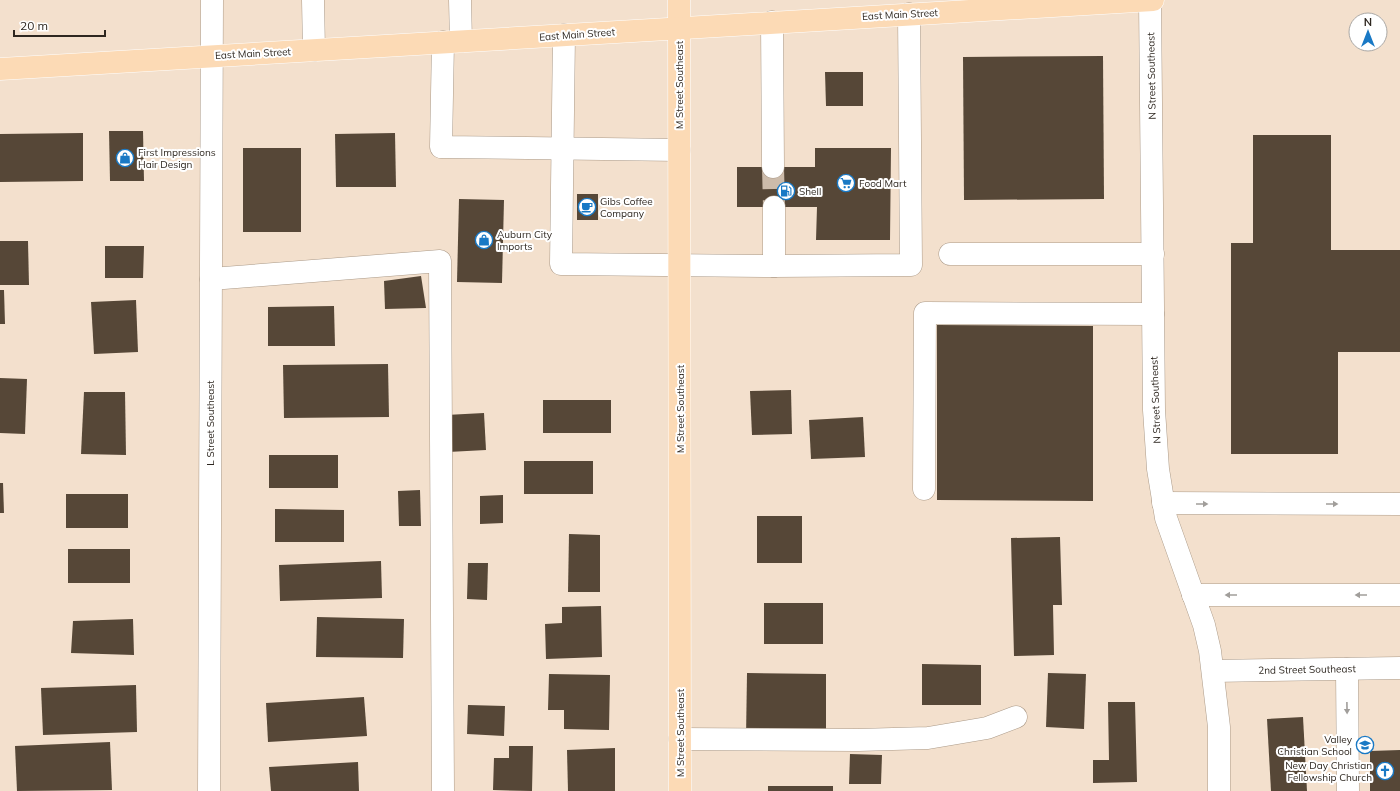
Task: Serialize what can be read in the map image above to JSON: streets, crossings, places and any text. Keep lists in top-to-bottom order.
{
  "streets": {
    "main road": ["East Main Street", "M Street Southeast"],
    "street": ["N Street Southeast", "L Street Southeast", "2nd Street Southeast"]
  },
  "crossings": [
    ["East Main Street", "N Street Southeast"],
    ["East Main Street", "M Street Southeast"],
    ["East Main Street", "L Street Southeast"],
    ["N Street Southeast", "2nd Street Southeast"]
  ],
  "places": {
    "shop": ["First Impressions Hair Design", "Auburn City Imports"],
    "supermarket": ["Food Mart"],
    "fuel station": ["Shell"],
    "cafe": ["Gibs Coffee Company"],
    "school or university": ["Valley Christian School"],
    "church": ["New Day Christian Fellowship Church"]
  },
  "scale_bar": "20 m",
  "north": "top"
}
